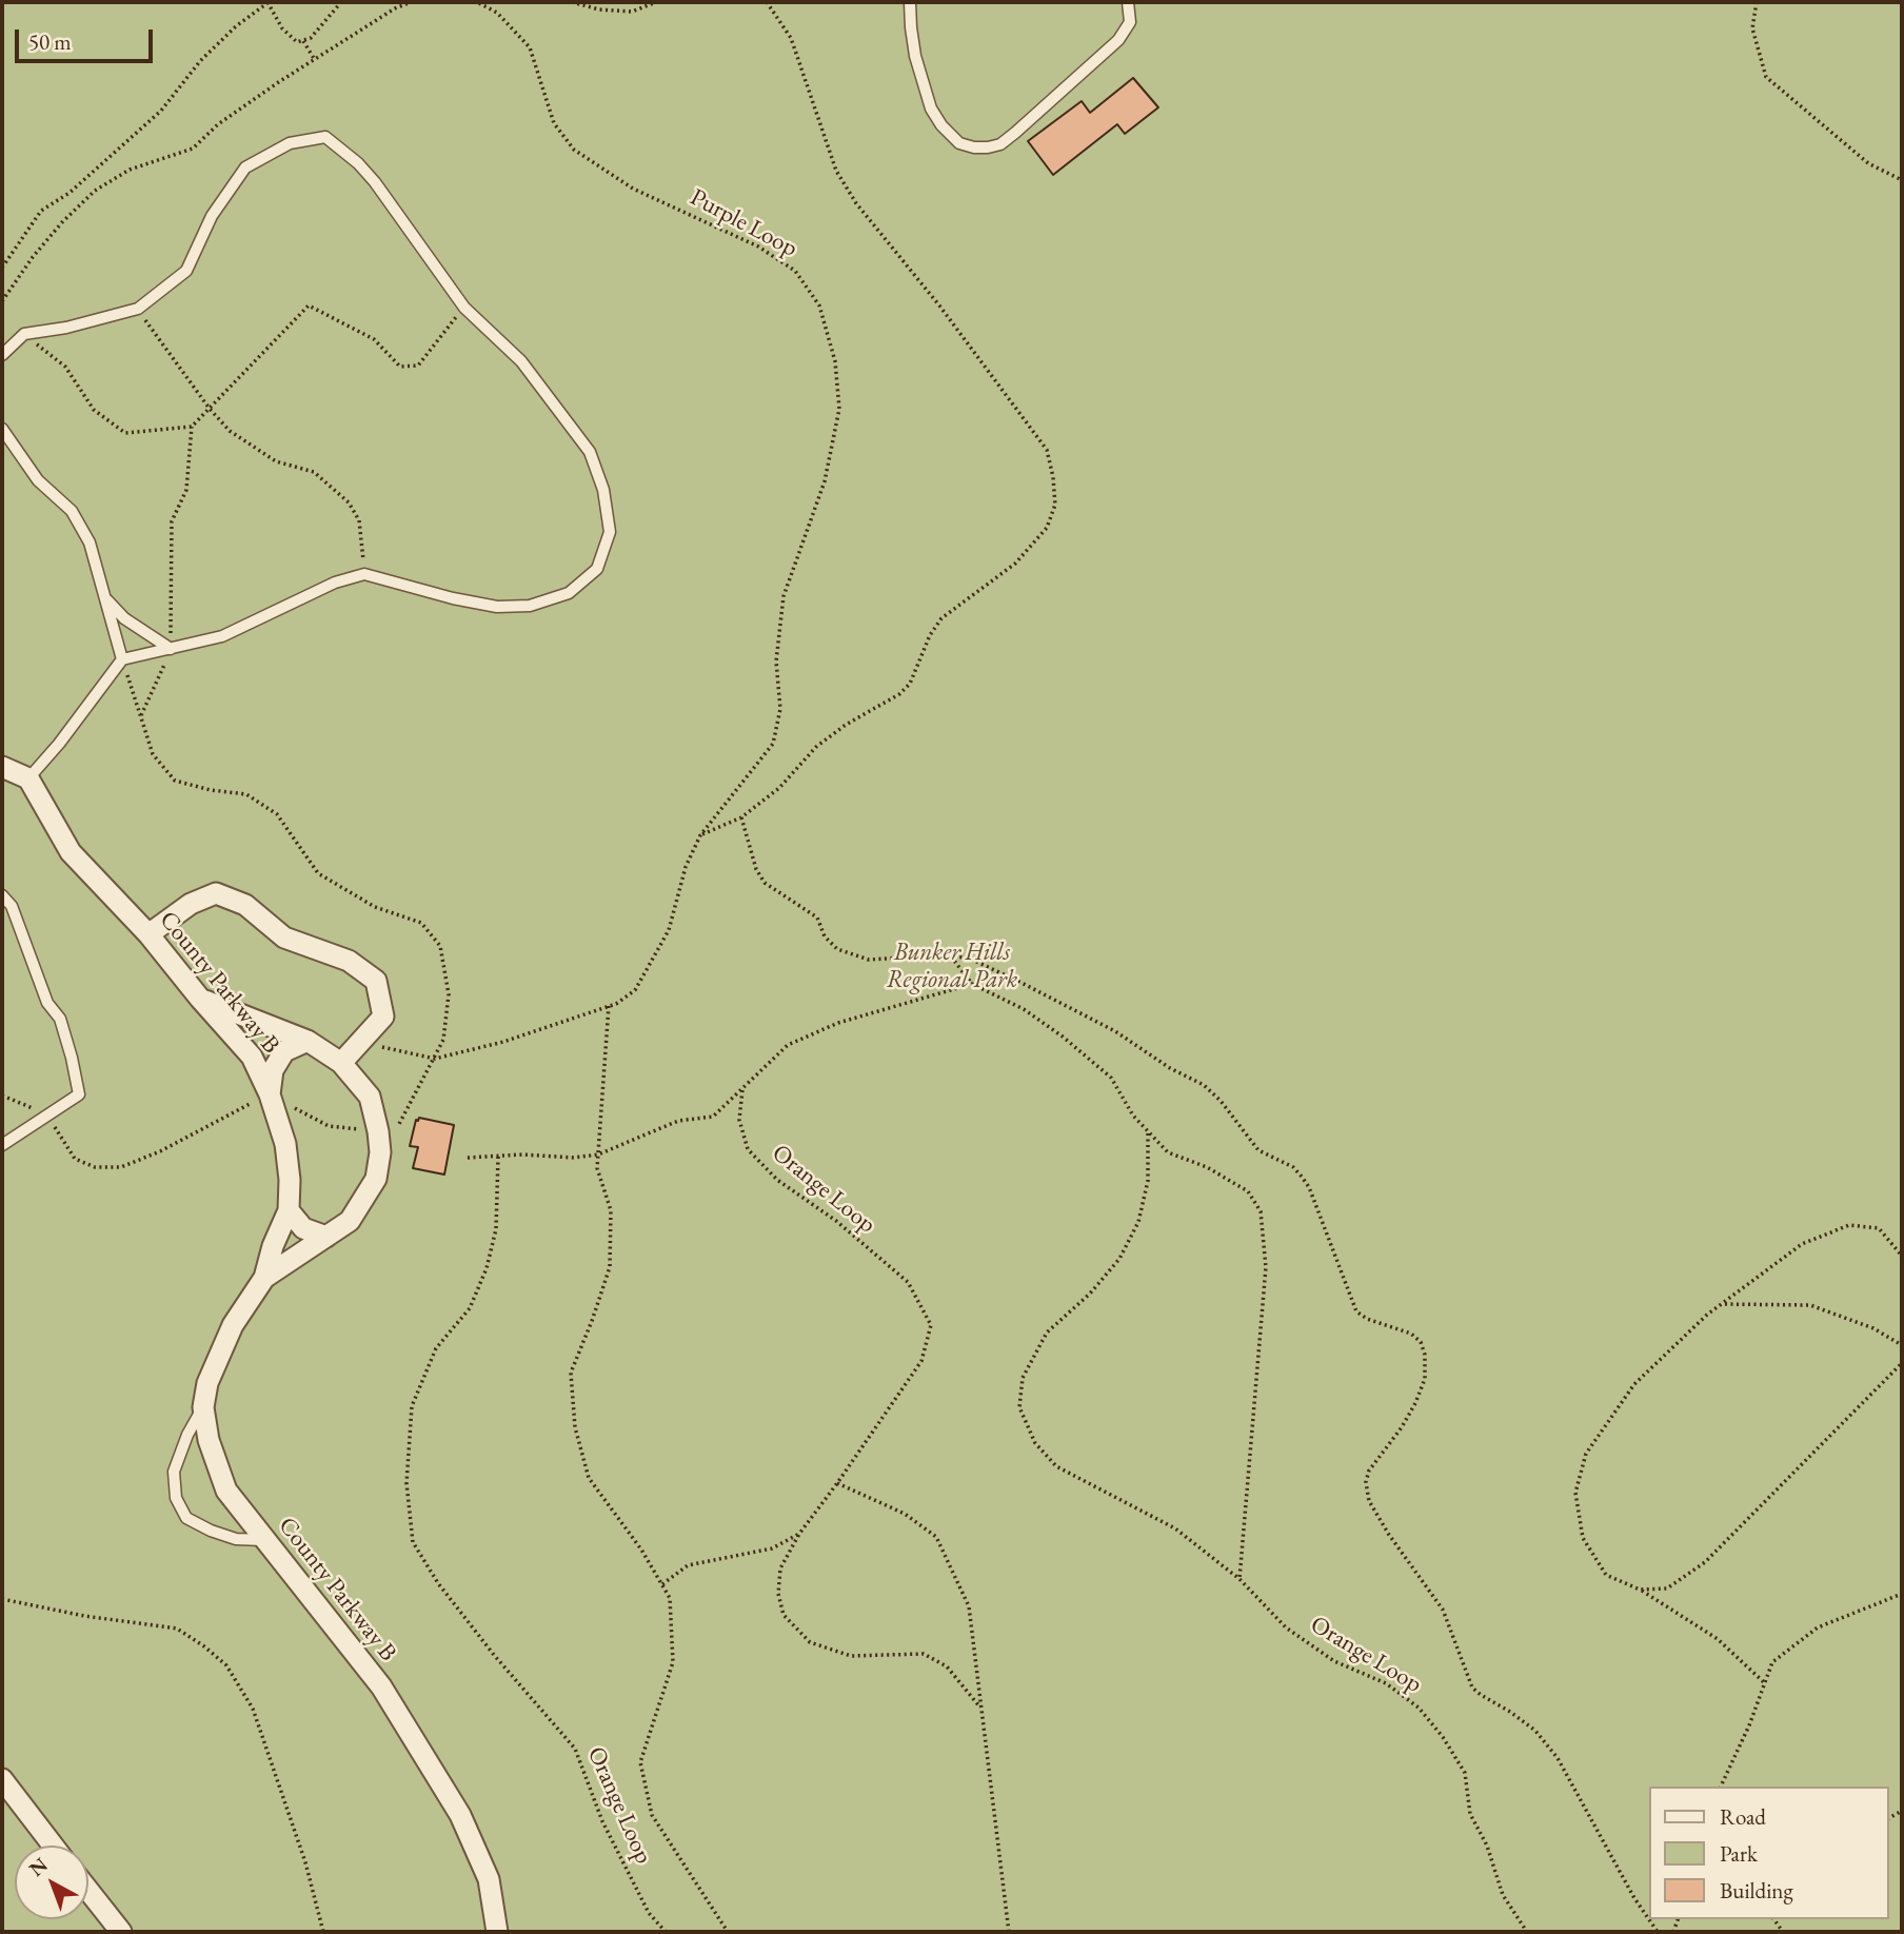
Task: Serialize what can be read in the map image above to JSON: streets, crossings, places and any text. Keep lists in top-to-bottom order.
{
  "streets": {
    "street": ["County Parkway B"],
    "path": ["Purple Loop", "Orange Loop"]
  },
  "crossings": [
    ["Purple Loop", "Orange Loop"]
  ],
  "parks": ["Bunker Hills Regional Park"],
  "legend": ["Road", "Park", "Building"],
  "scale_bar": "50 m",
  "north": "top left"
}
